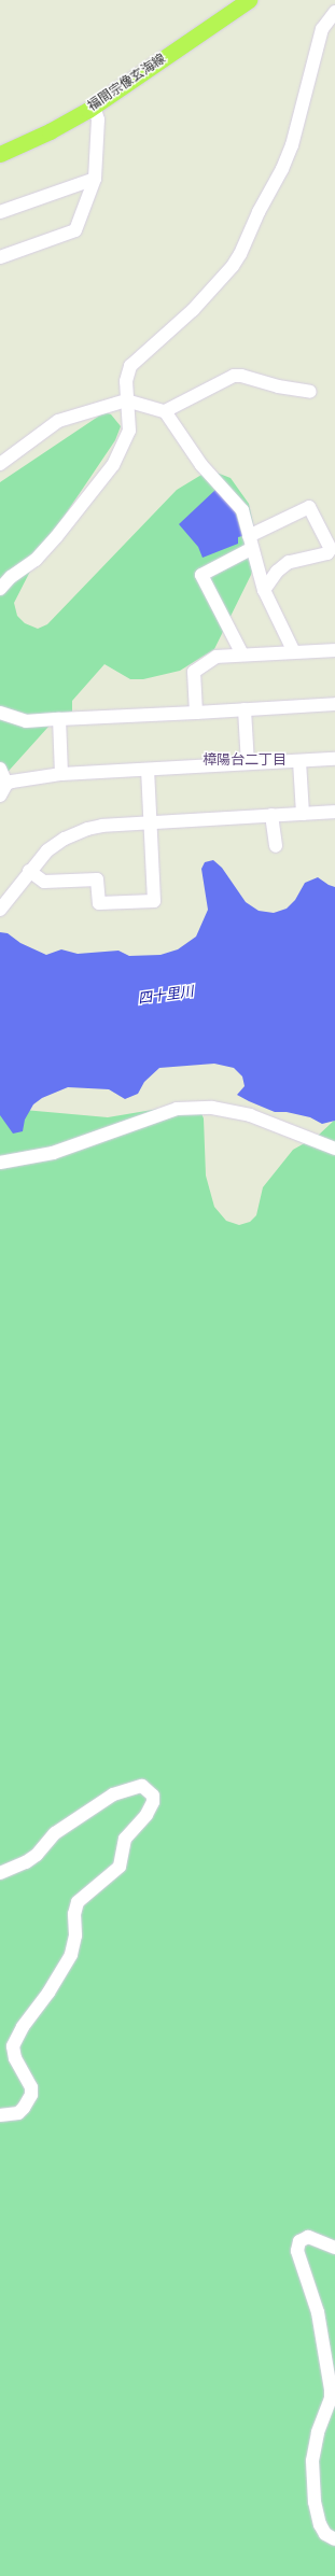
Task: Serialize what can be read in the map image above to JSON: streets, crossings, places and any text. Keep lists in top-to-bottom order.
{
  "streets": {
    "main road": ["福間宗像玄海線"]
  },
  "districts": ["樟陽台二丁目"],
  "water": ["四十里川"]
}
